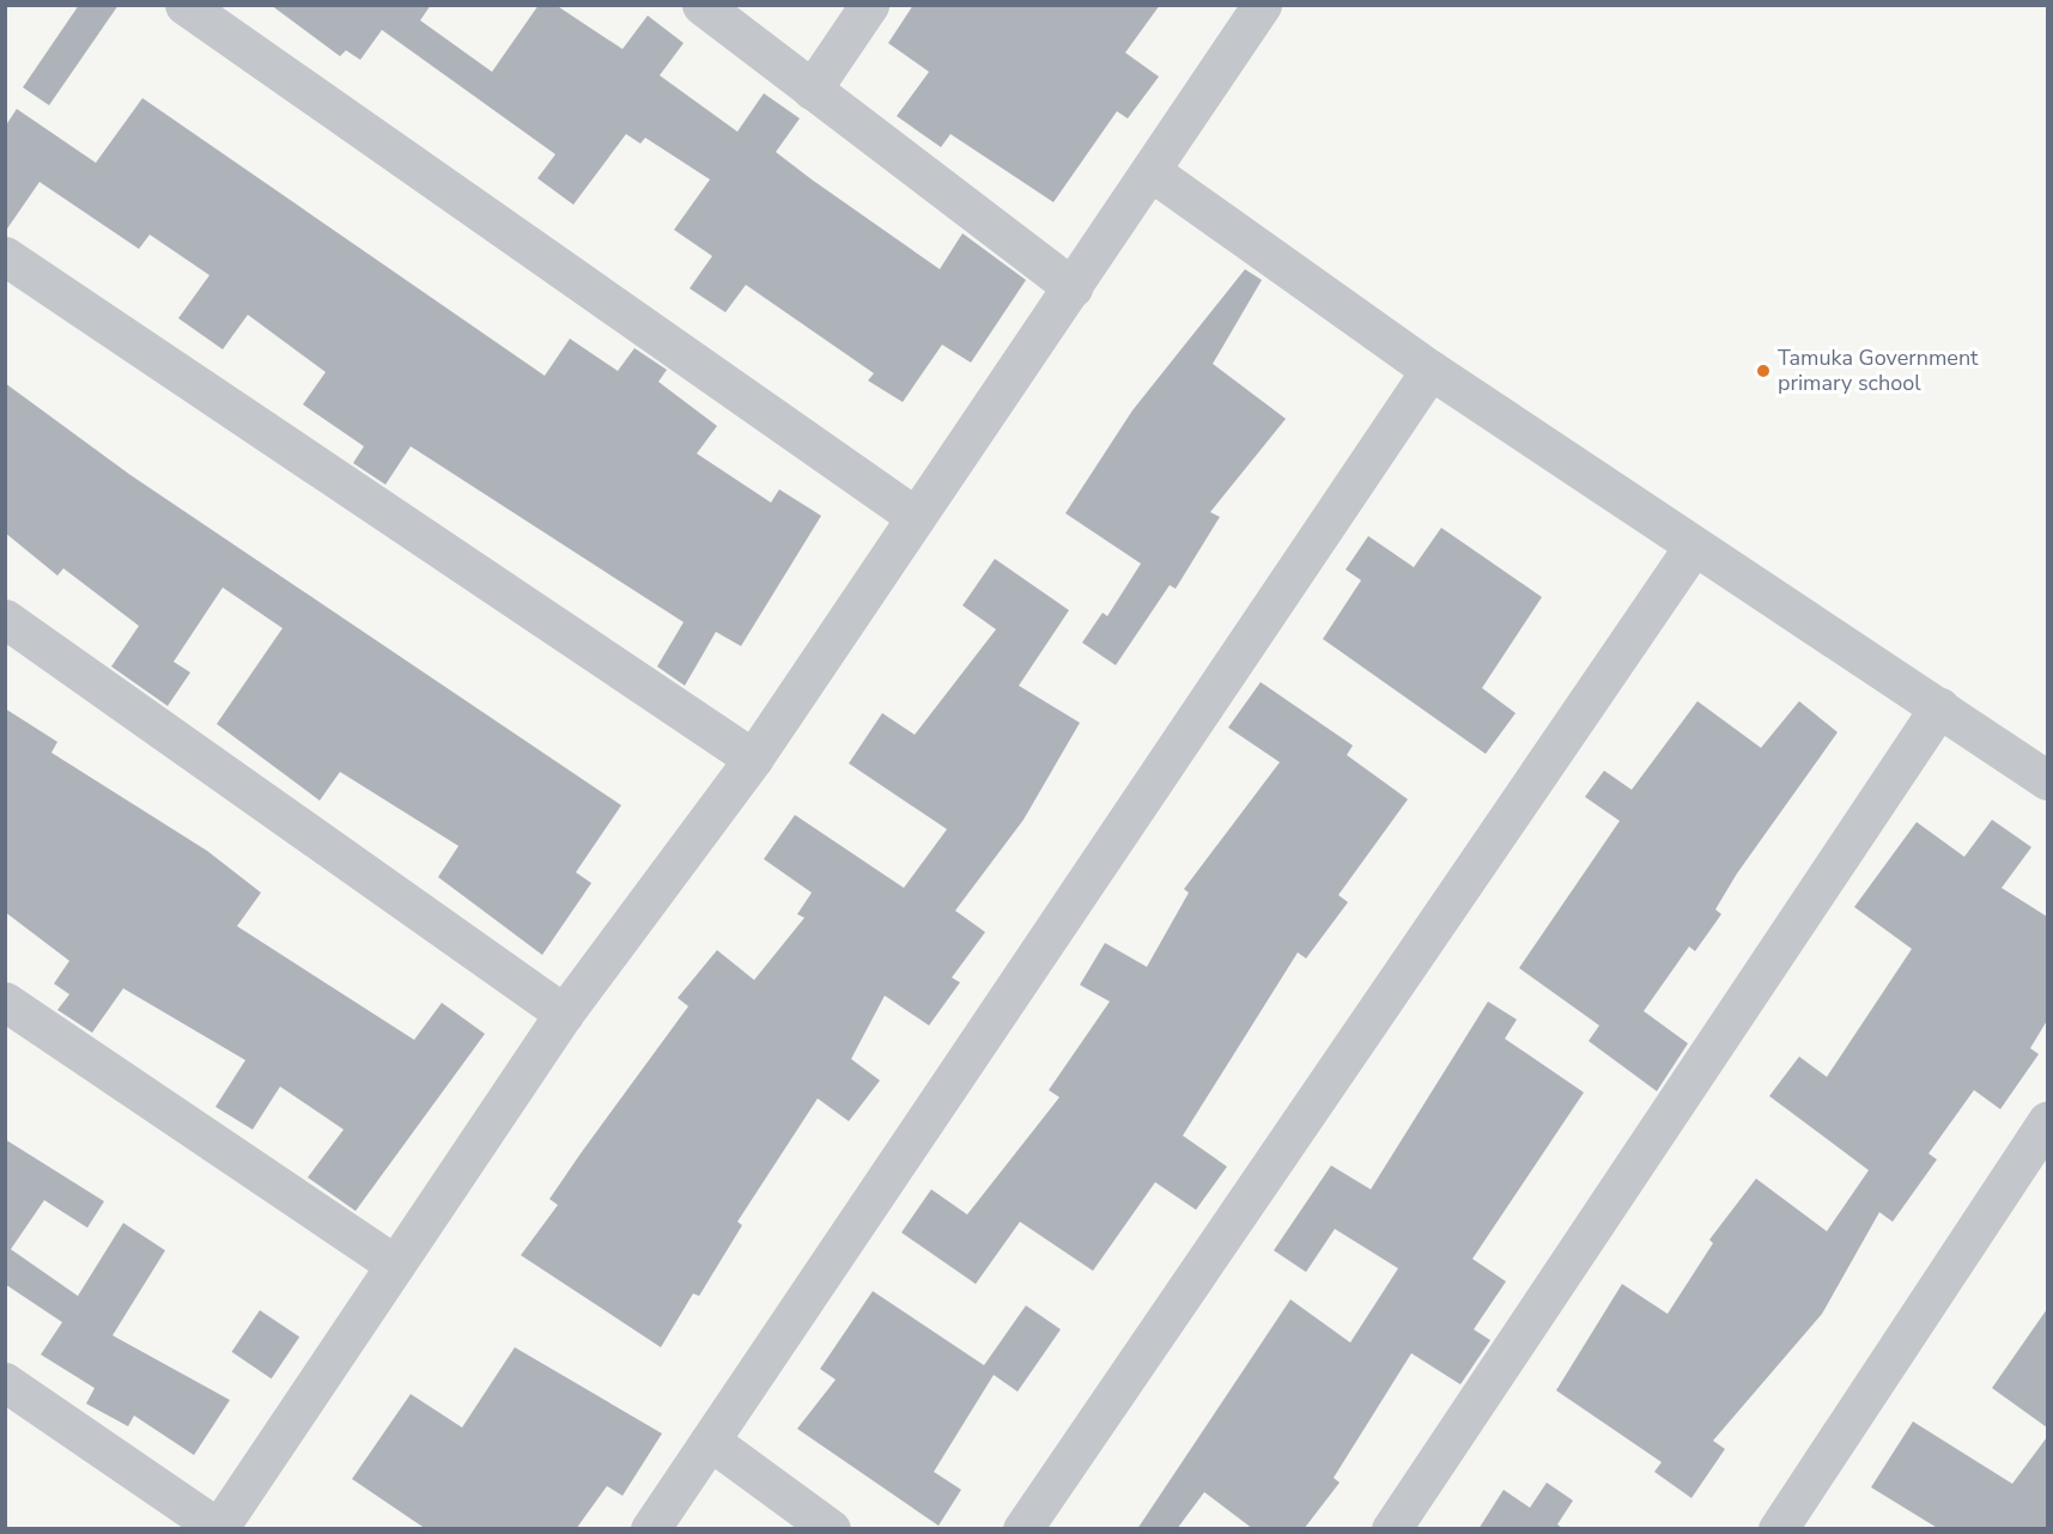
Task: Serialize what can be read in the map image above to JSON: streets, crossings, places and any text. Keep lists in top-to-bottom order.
{
  "places": ["Tamuka Government primary school"]
}
